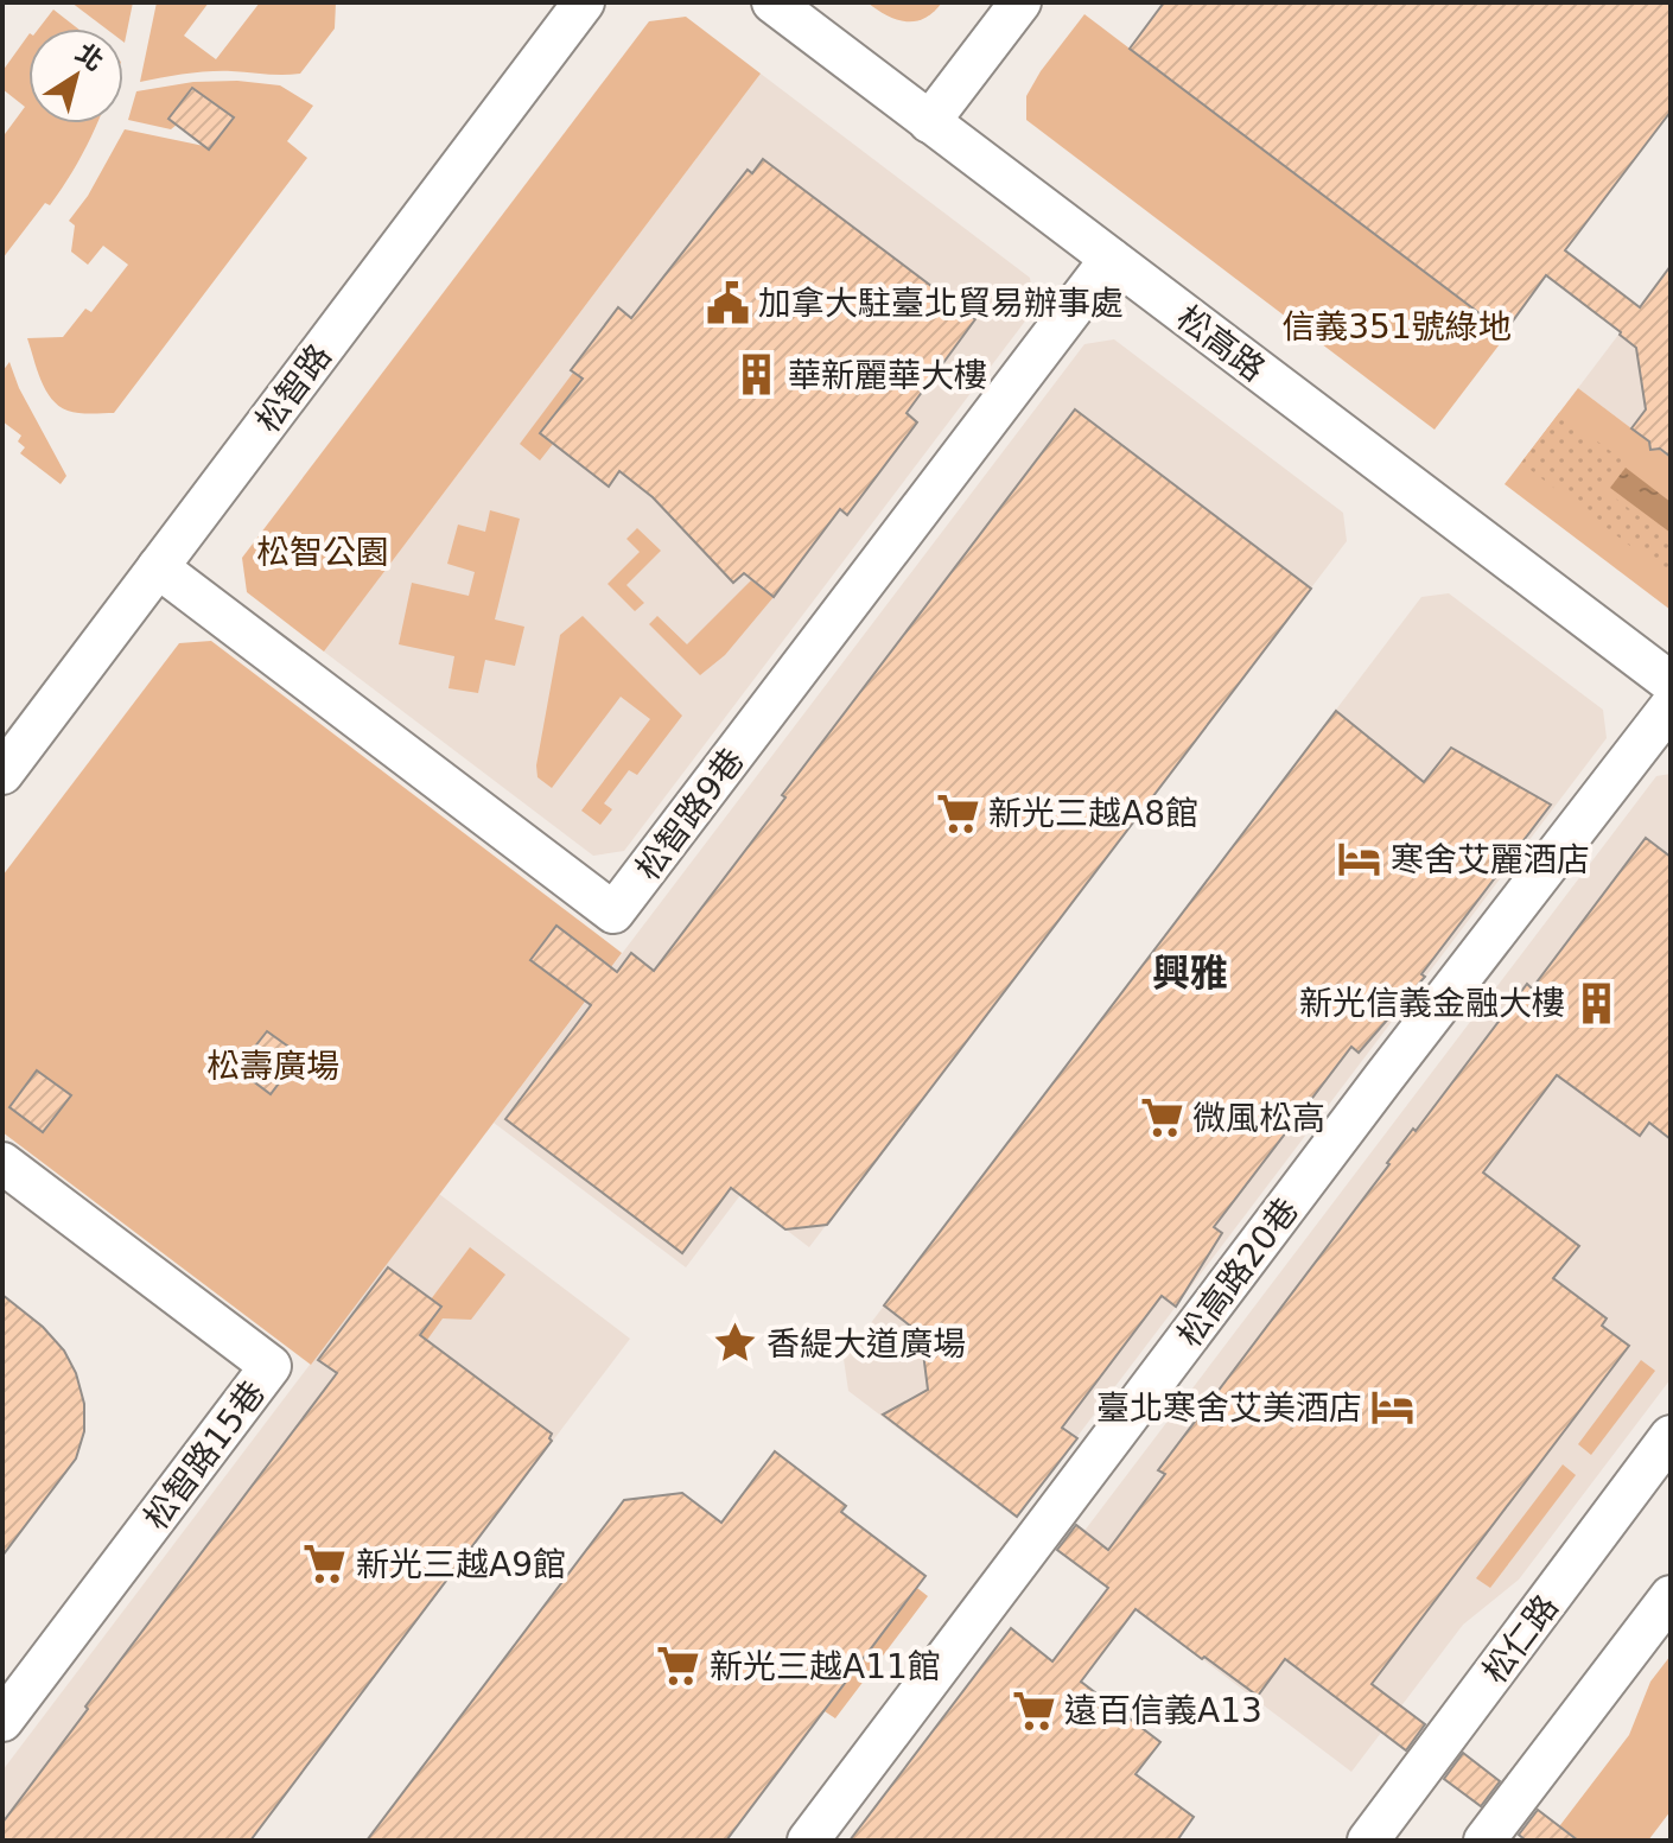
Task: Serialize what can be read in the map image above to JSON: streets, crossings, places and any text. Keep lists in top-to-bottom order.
{
  "streets": {
    "street": [
      "松高路",
      "松智路",
      "松智路9巷",
      "松高路20巷",
      "松智路15巷",
      "松仁路"
    ]
  },
  "crossings": [
    ["松高路", "松智路9巷"],
    ["松智路", "松智路9巷"]
  ],
  "districts": ["興雅"],
  "parks": ["信義351號綠地", "松智公園", "松壽廣場"],
  "places": {
    "public building": ["加拿大駐臺北貿易辦事處"],
    "building": ["華新麗華大樓", "新光信義金融大樓"],
    "supermarket": [
      "新光三越A8館",
      "微風松高",
      "新光三越A9館",
      "新光三越A11館",
      "遠百信義A13"
    ],
    "hotel": ["寒舍艾麗酒店", "臺北寒舍艾美酒店"],
    "place": ["香緹大道廣場"]
  },
  "north": "top right"
}
